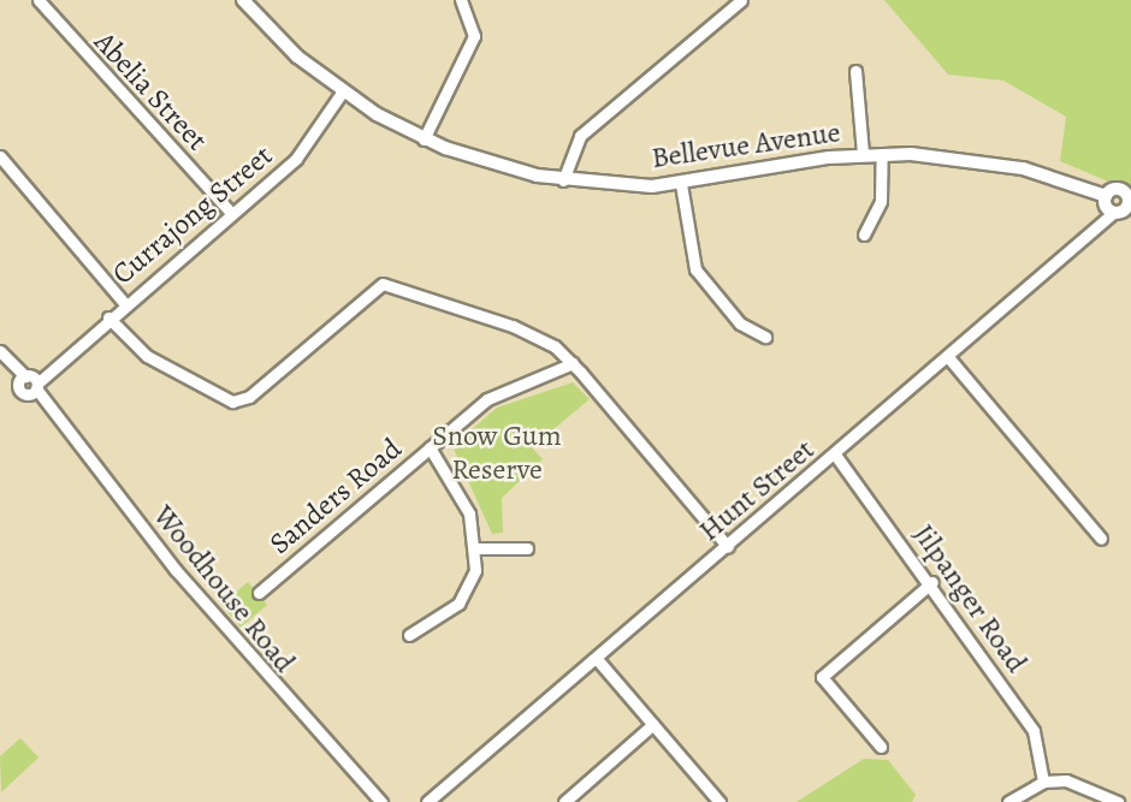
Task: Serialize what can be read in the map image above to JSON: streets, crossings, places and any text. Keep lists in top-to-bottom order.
{
  "streets": {
    "street": [
      "Abelia Street",
      "Bellevue Avenue",
      "Currajong Street",
      "Hunt Street",
      "Sanders Road",
      "Woodhouse Road",
      "Jilpanger Road"
    ]
  },
  "crossings": [
    ["Abelia Street", "Currajong Street"],
    ["Bellevue Avenue", "Currajong Street"],
    ["Currajong Street", "Woodhouse Road"],
    ["Hunt Street", "Jilpanger Road"]
  ],
  "parks": ["Snow Gum Reserve"]
}
